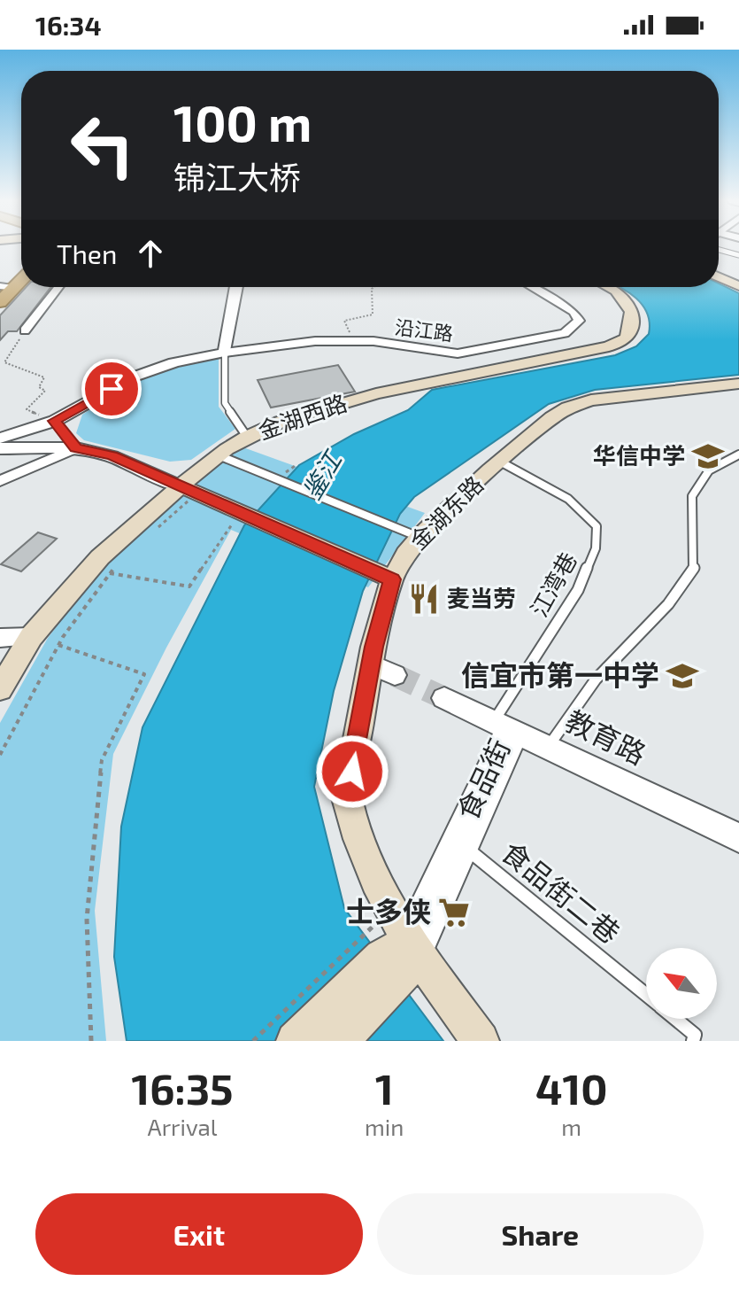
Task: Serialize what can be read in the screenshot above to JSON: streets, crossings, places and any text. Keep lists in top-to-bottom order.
{
  "streets": {
    "main road": ["金湖西路", "金湖东路"],
    "street": ["沿江路", "教育路", "食品街"],
    "lane": ["江湾巷", "食品街二巷"]
  },
  "crossings": [
    ["金湖东路", "江湾巷"],
    ["金湖东路", "食品街"],
    ["江湾巷", "教育路"],
    ["江湾巷", "食品街"],
    ["教育路", "食品街"],
    ["食品街", "食品街二巷"]
  ],
  "water": ["鉴江"],
  "places": {
    "school or university": ["华信中学", "信宜市第一中学"],
    "restaurant": ["麦当劳"],
    "supermarket": ["士多侠"]
  },
  "north": "top left",
  "page": {
    "status": "16:34",
    "turn": ["100 m", "锦江大桥"],
    "then": "Then",
    "eta": [
      "16:35",
      "Arrival",
      "1",
      "min",
      "410",
      "m"
    ],
    "buttons": ["Exit", "Share"]
  }
}
